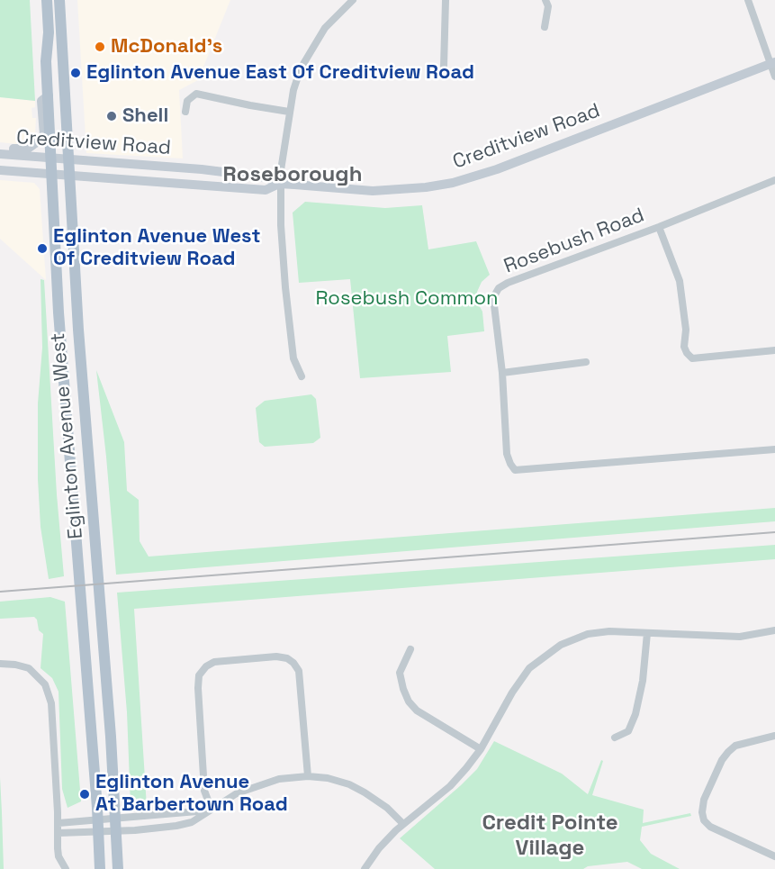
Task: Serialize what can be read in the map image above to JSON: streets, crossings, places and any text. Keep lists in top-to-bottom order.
{
  "streets": {
    "main road": ["Creditview Road", "Eglinton Avenue West"],
    "street": ["Rosebush Road"]
  },
  "crossings": [
    ["Creditview Road", "Eglinton Avenue West"]
  ],
  "districts": ["Roseborough", "Credit Pointe Village"],
  "parks": ["Rosebush Common"],
  "places": [
    "McDonald's",
    "Eglinton Avenue East Of Creditview Road",
    "Shell",
    "Eglinton Avenue West Of Creditview Road",
    "Eglinton Avenue At Barbertown Road"
  ]
}
